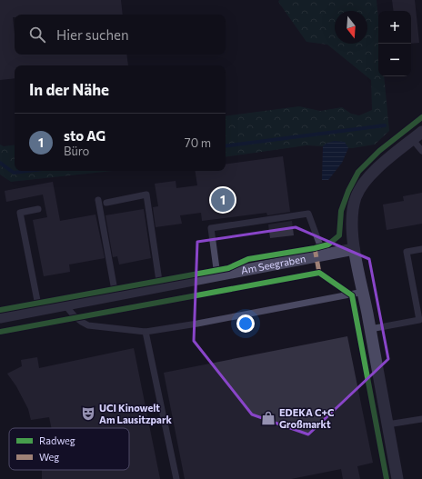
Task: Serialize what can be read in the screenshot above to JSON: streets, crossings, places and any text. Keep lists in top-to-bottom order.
{
  "streets": {
    "street": ["Am Seegraben"]
  },
  "places": {
    "theatre": ["UCI Kinowelt Am Lausitzpark"],
    "shop": ["EDEKA C+C Großmarkt"]
  },
  "legend": ["Radweg", "Weg"],
  "north": "bottom",
  "page": {
    "map_buttons": ["+", "−"],
    "search": "Hier suchen",
    "heading": "In der Nähe",
    "list": [
      {
        "mark": "1",
        "name": "sto AG",
        "note": "Büro",
        "value": "70 m"
      }
    ],
    "pins": "1"
  }
}
